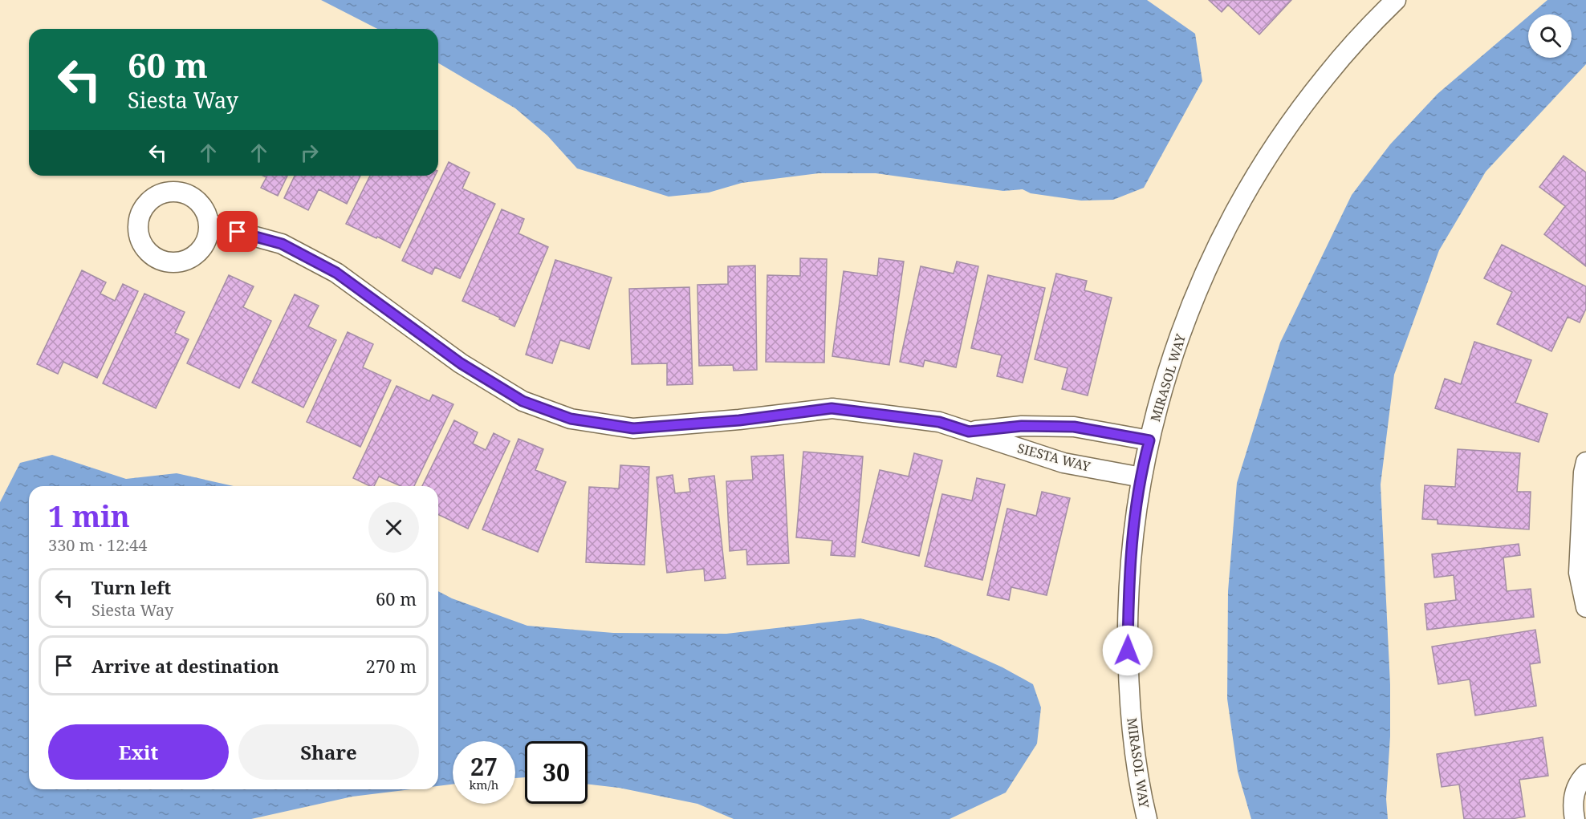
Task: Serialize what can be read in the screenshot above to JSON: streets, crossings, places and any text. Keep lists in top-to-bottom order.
{
  "streets": {
    "street": ["MIRASOL WAY", "SIESTA WAY"]
  },
  "crossings": [
    ["MIRASOL WAY", "SIESTA WAY"]
  ],
  "page": {
    "turn": ["60 m", "Siesta Way"],
    "heading": ["1 min", "330 m · 12:44"],
    "list": [
      {
        "name": "Turn left",
        "note": "Siesta Way",
        "value": "60 m"
      },
      {
        "name": "Arrive at destination",
        "value": "270 m"
      }
    ],
    "buttons": ["Exit", "Share"],
    "speed": "27 km/h",
    "limit": "30"
  }
}
